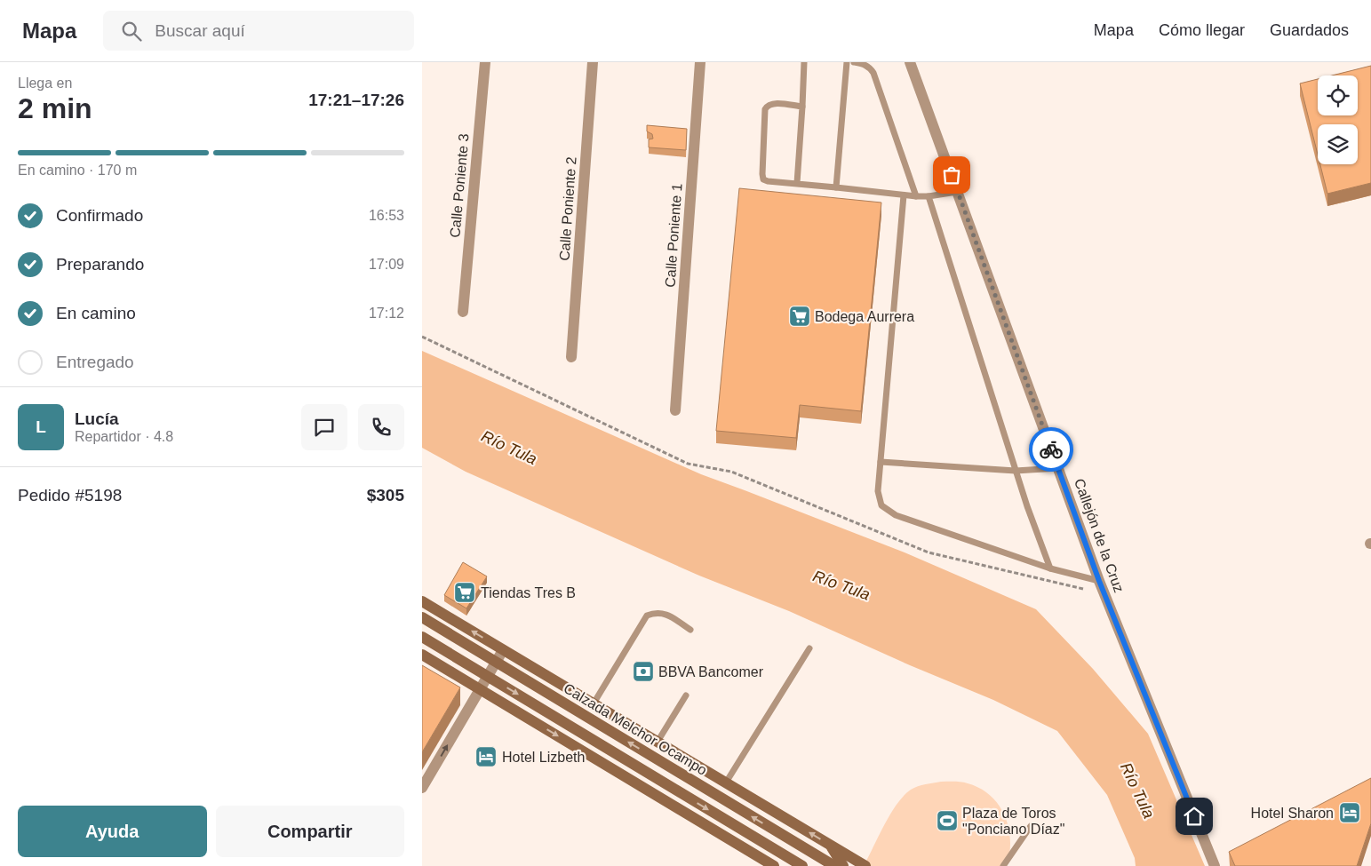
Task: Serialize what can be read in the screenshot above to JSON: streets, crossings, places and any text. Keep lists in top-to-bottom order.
{
  "streets": {
    "main road": ["Calzada Melchor Ocampo"],
    "street": [
      "Calle Poniente 3",
      "Calle Poniente 2",
      "Calle Poniente 1",
      "Callejón de la Cruz"
    ]
  },
  "water": ["Río Tula"],
  "places": {
    "supermarket": ["Bodega Aurrera", "Tiendas Tres B"],
    "bank": ["BBVA Bancomer"],
    "hotel": ["Hotel Lizbeth", "Hotel Sharon"],
    "sports": ["Plaza de Toros \"Ponciano Díaz\""]
  },
  "page": {
    "header": "Mapa",
    "search": "Buscar aquí",
    "nav": ["Mapa", "Cómo llegar", "Guardados"],
    "heading": ["2 min", "Llega en", "17:21–17:26"],
    "panel": [
      "Lucía",
      "Repartidor · 4.8",
      "Pedido #5198",
      "$305"
    ],
    "bar": "En camino · 170 m",
    "list": [
      ["Confirmado", "16:53"],
      ["Preparando", "17:09"],
      ["En camino", "17:12"],
      "Entregado"
    ],
    "round": "L",
    "buttons": ["Ayuda", "Compartir"]
  }
}
